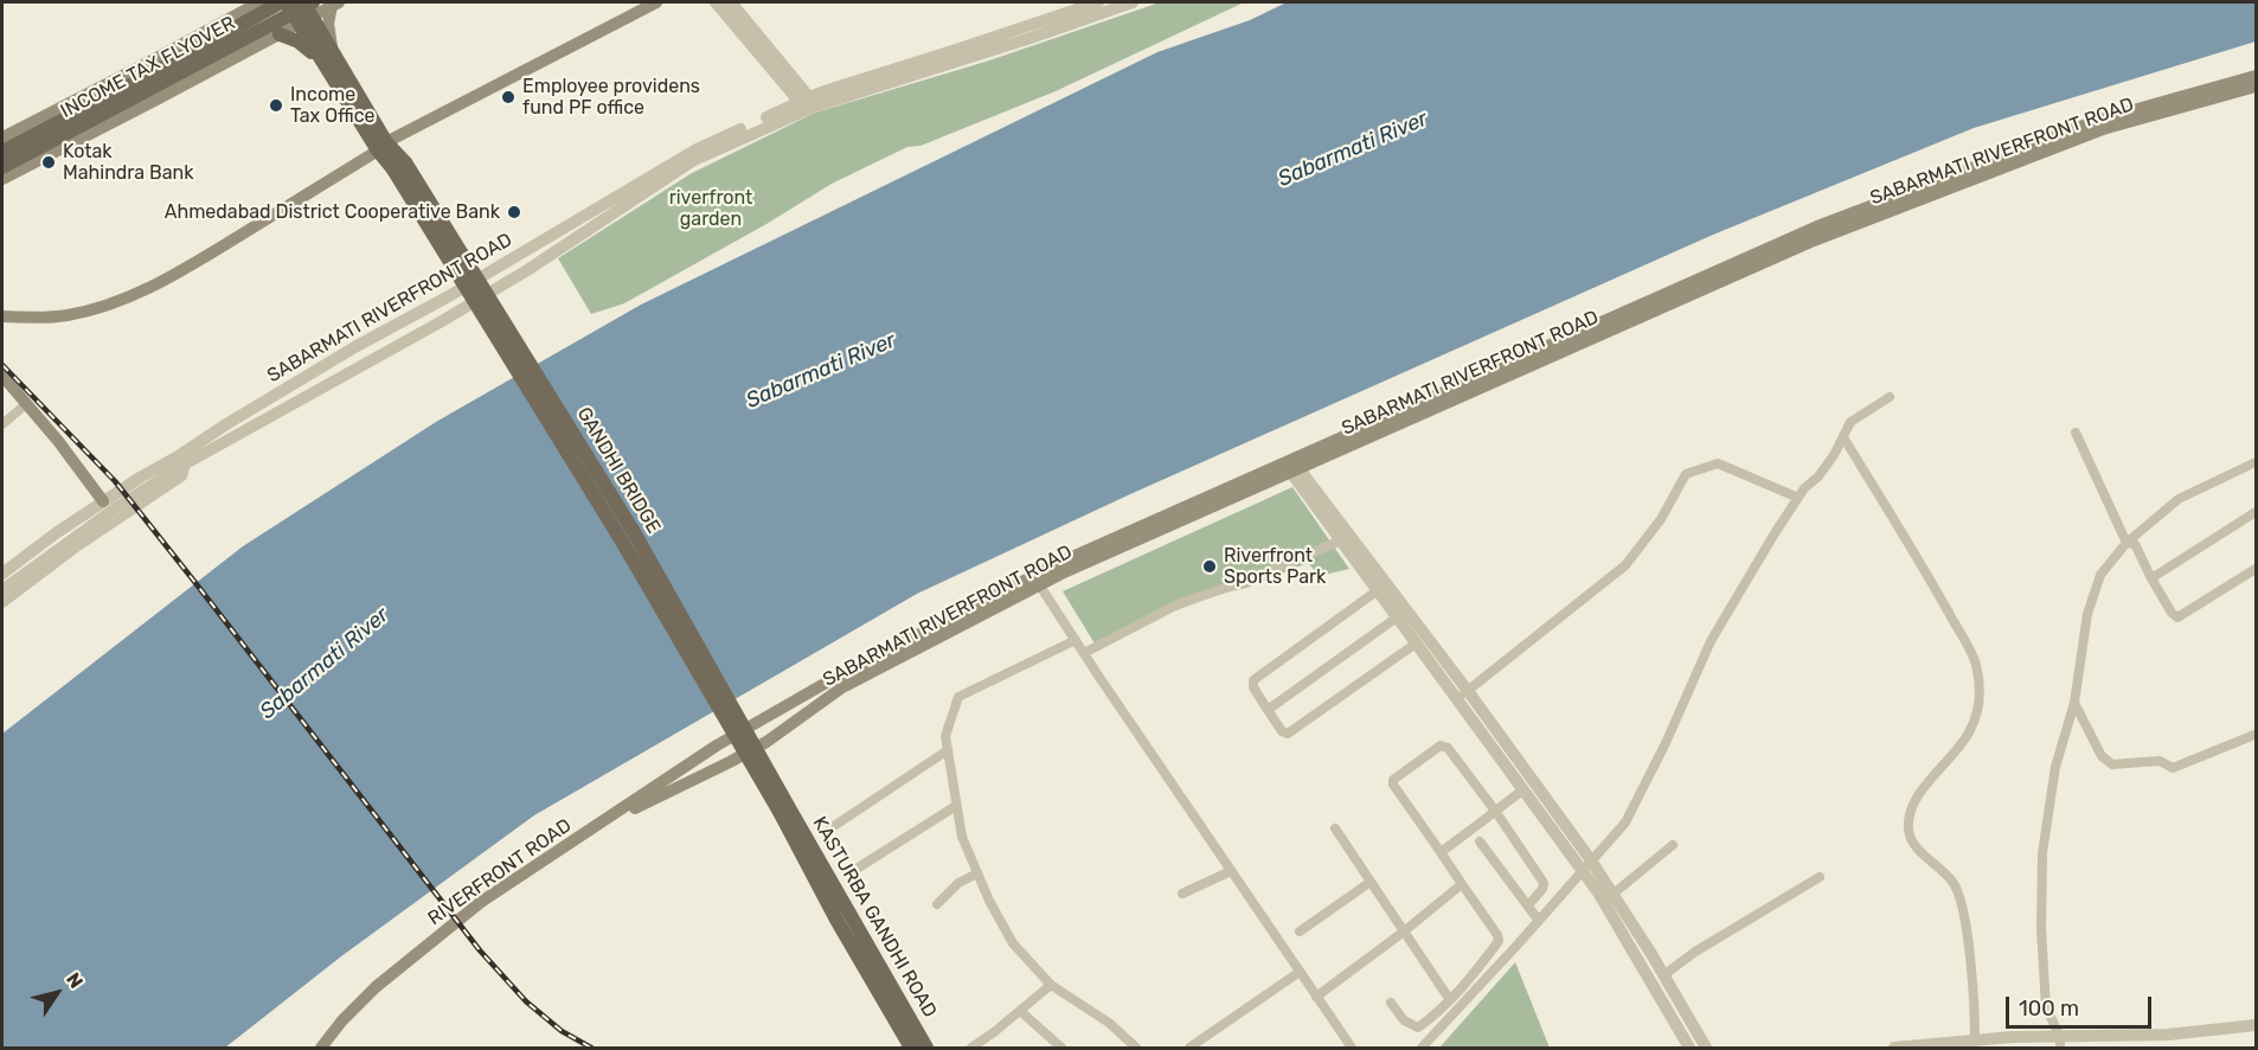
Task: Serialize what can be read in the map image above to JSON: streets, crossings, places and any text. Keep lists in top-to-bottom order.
{
  "streets": {
    "main road": [
      "INCOME TAX FLYOVER",
      "SABARMATI RIVERFRONT ROAD",
      "GANDHI BRIDGE",
      "RIVERFRONT ROAD",
      "KASTURBA GANDHI ROAD"
    ]
  },
  "crossings": [
    ["INCOME TAX FLYOVER", "GANDHI BRIDGE"],
    ["SABARMATI RIVERFRONT ROAD", "RIVERFRONT ROAD"],
    ["GANDHI BRIDGE", "KASTURBA GANDHI ROAD"]
  ],
  "water": ["Sabarmati River"],
  "parks": ["riverfront garden"],
  "places": [
    "Employee providens fund PF office",
    "Income Tax Office",
    "Kotak Mahindra Bank",
    "Ahmedabad District Cooperative Bank",
    "Riverfront Sports Park"
  ],
  "scale_bar": "100 m",
  "north": "top right"
}
